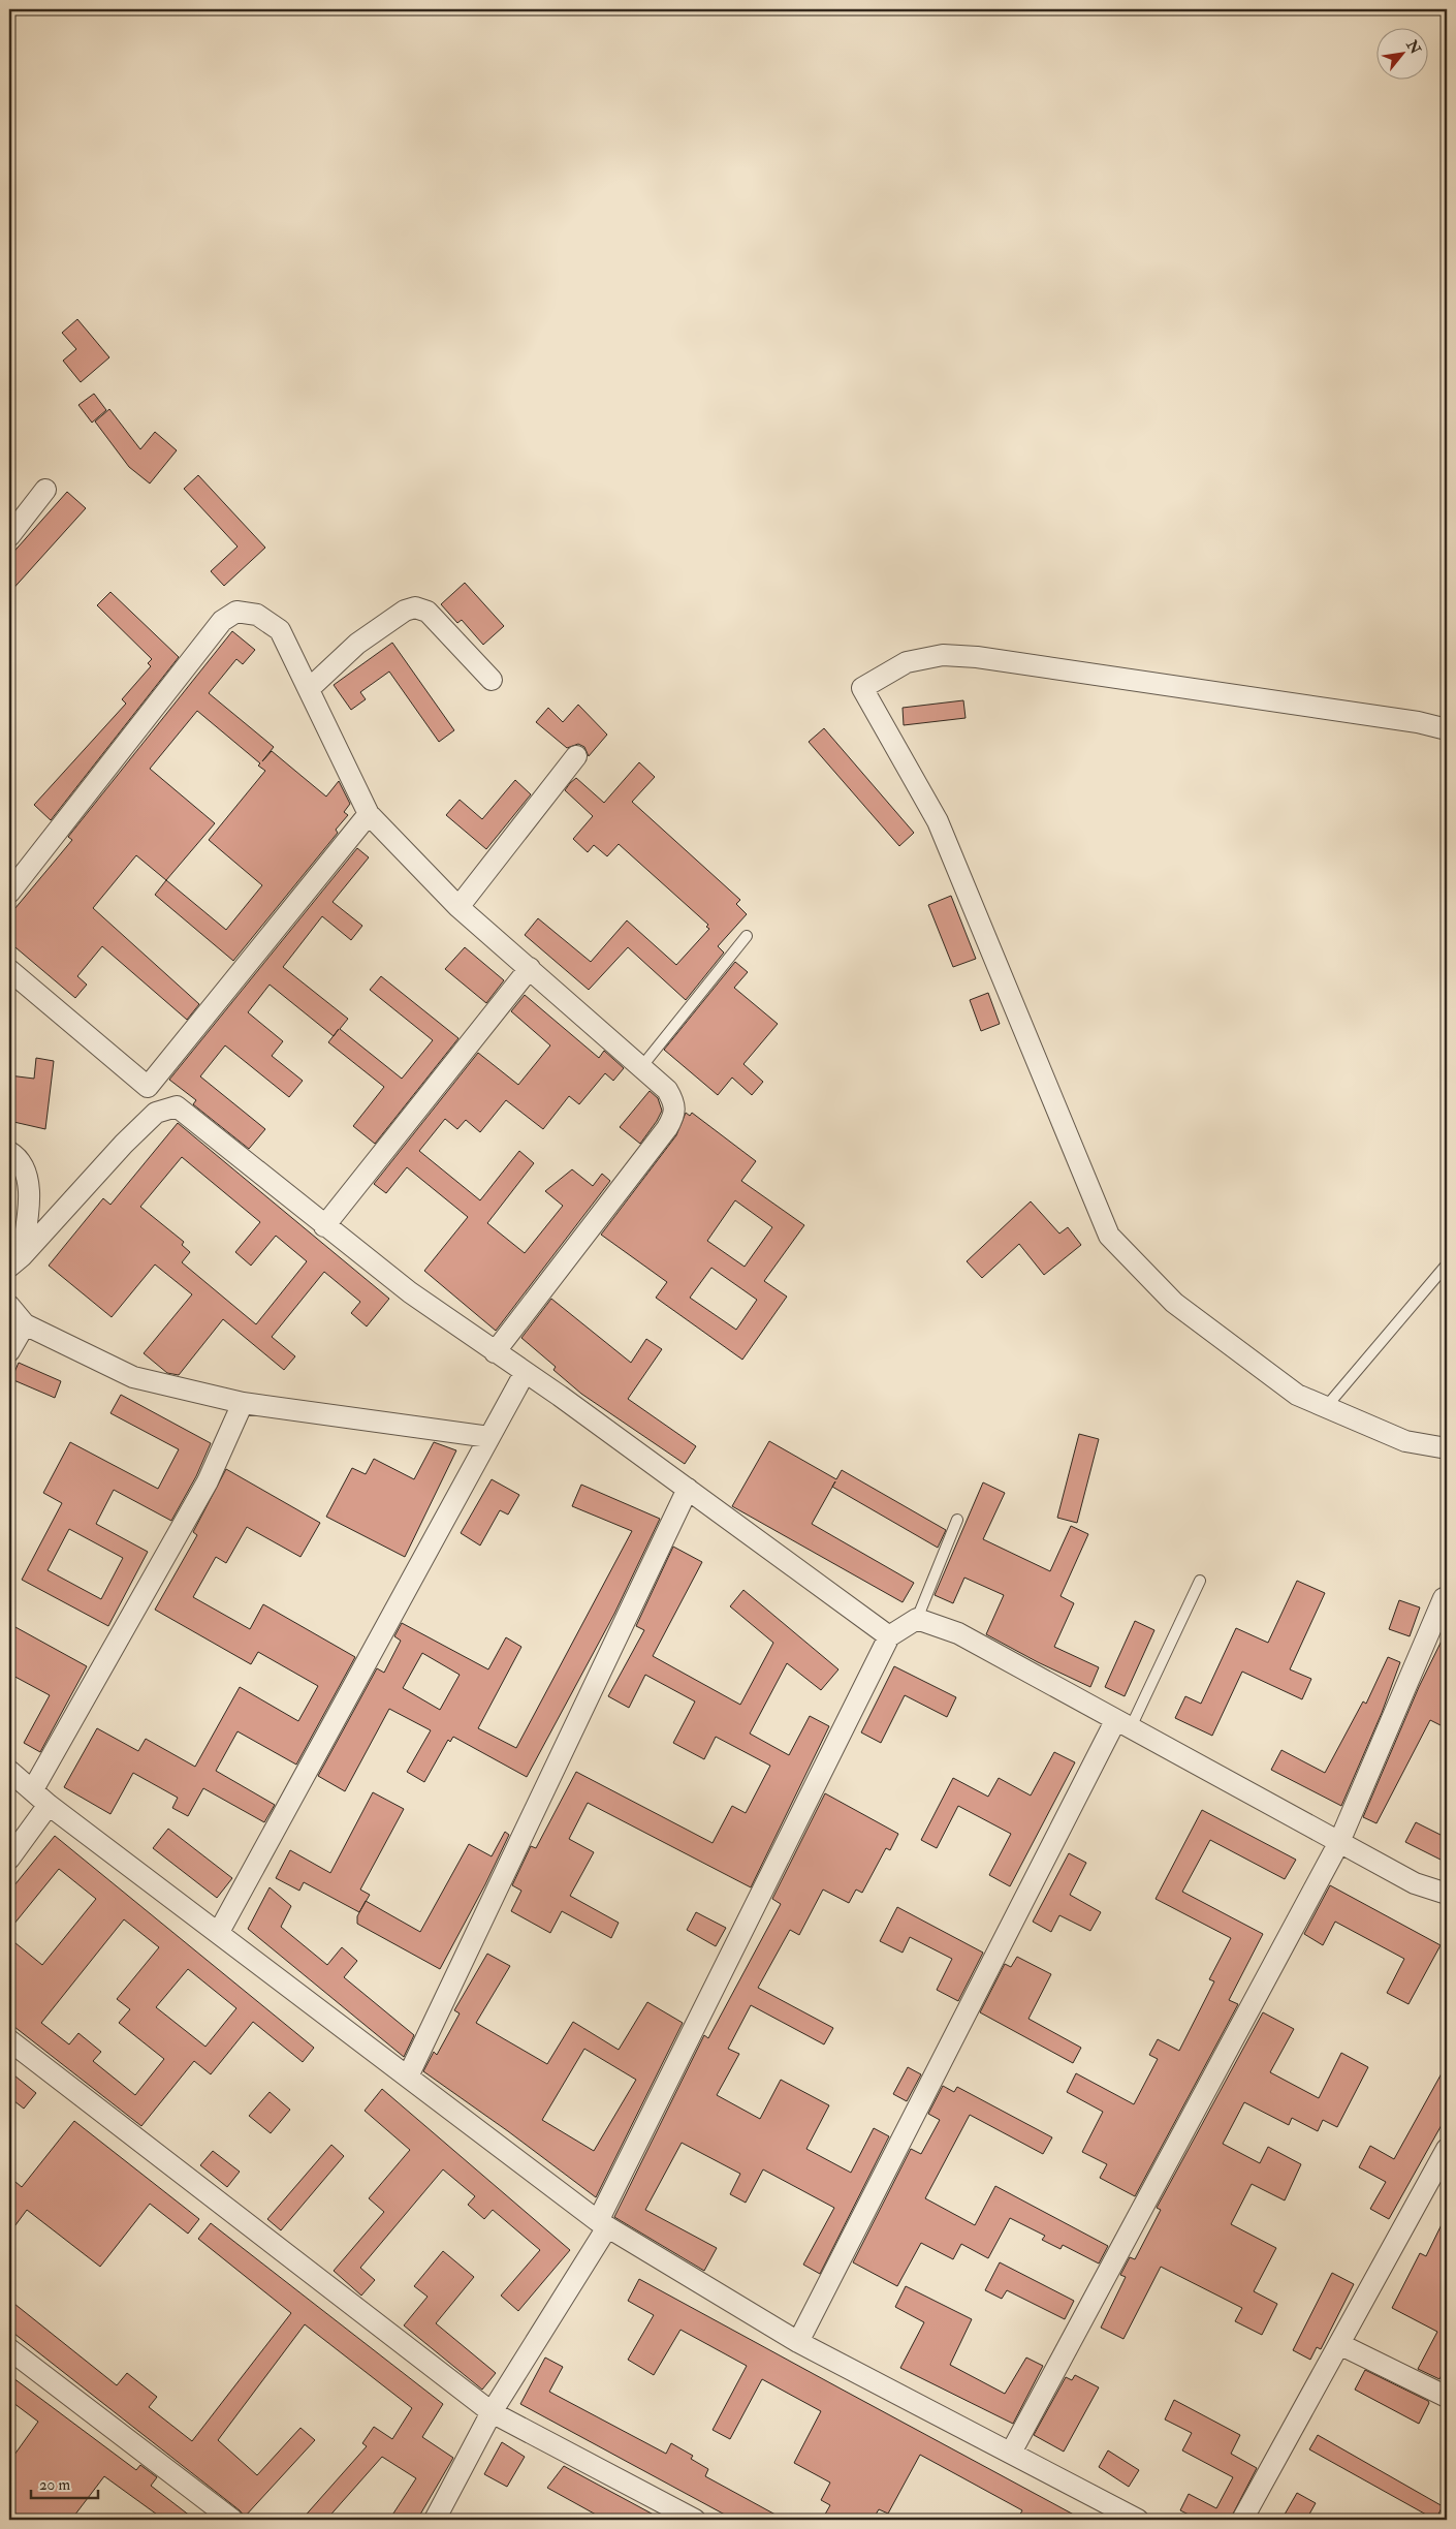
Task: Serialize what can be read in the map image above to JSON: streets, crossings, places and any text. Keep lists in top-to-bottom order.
{
  "scale_bar": "20 m",
  "north": "top right"
}
